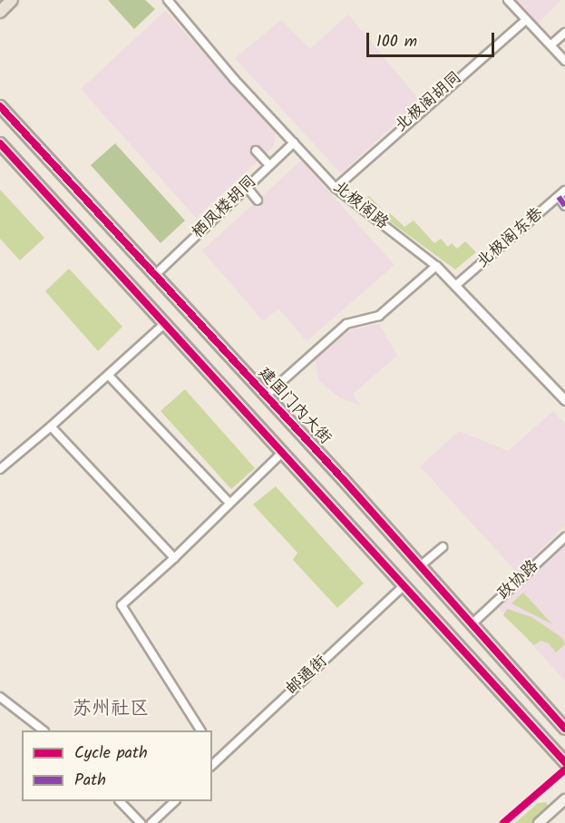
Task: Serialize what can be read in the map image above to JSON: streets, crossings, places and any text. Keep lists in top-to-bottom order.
{
  "streets": {
    "main road": ["建国门内大街"],
    "street": [
      "北极阁胡同",
      "北极阁路",
      "栖凤楼胡同",
      "北极阁东巷",
      "政协路",
      "邮通街"
    ]
  },
  "crossings": [
    ["北极阁胡同", "北极阁路"],
    ["北极阁路", "栖凤楼胡同"],
    ["北极阁路", "北极阁东巷"],
    ["栖凤楼胡同", "建国门内大街"],
    ["建国门内大街", "政协路"]
  ],
  "districts": ["苏州社区"],
  "legend": ["Cycle path", "Path"],
  "scale_bar": "100 m"
}
